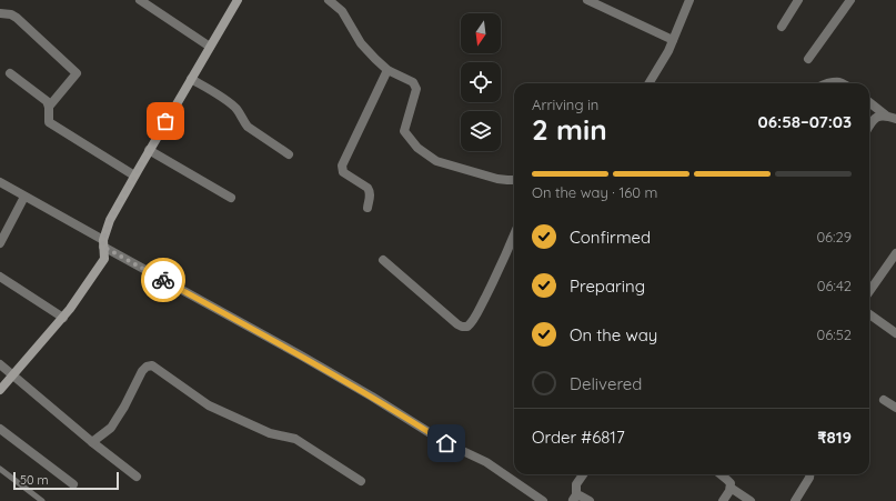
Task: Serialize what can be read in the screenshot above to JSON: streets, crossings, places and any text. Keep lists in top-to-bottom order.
{
  "scale_bar": "50 m",
  "north": "bottom",
  "page": {
    "heading": ["2 min", "Arriving in", "06:58–07:03"],
    "panel": ["Order #6817", "₹819"],
    "bar": "On the way · 160 m",
    "list": [
      ["Confirmed", "06:29"],
      ["Preparing", "06:42"],
      ["On the way", "06:52"],
      "Delivered"
    ],
    "scale": "50 m"
  }
}
